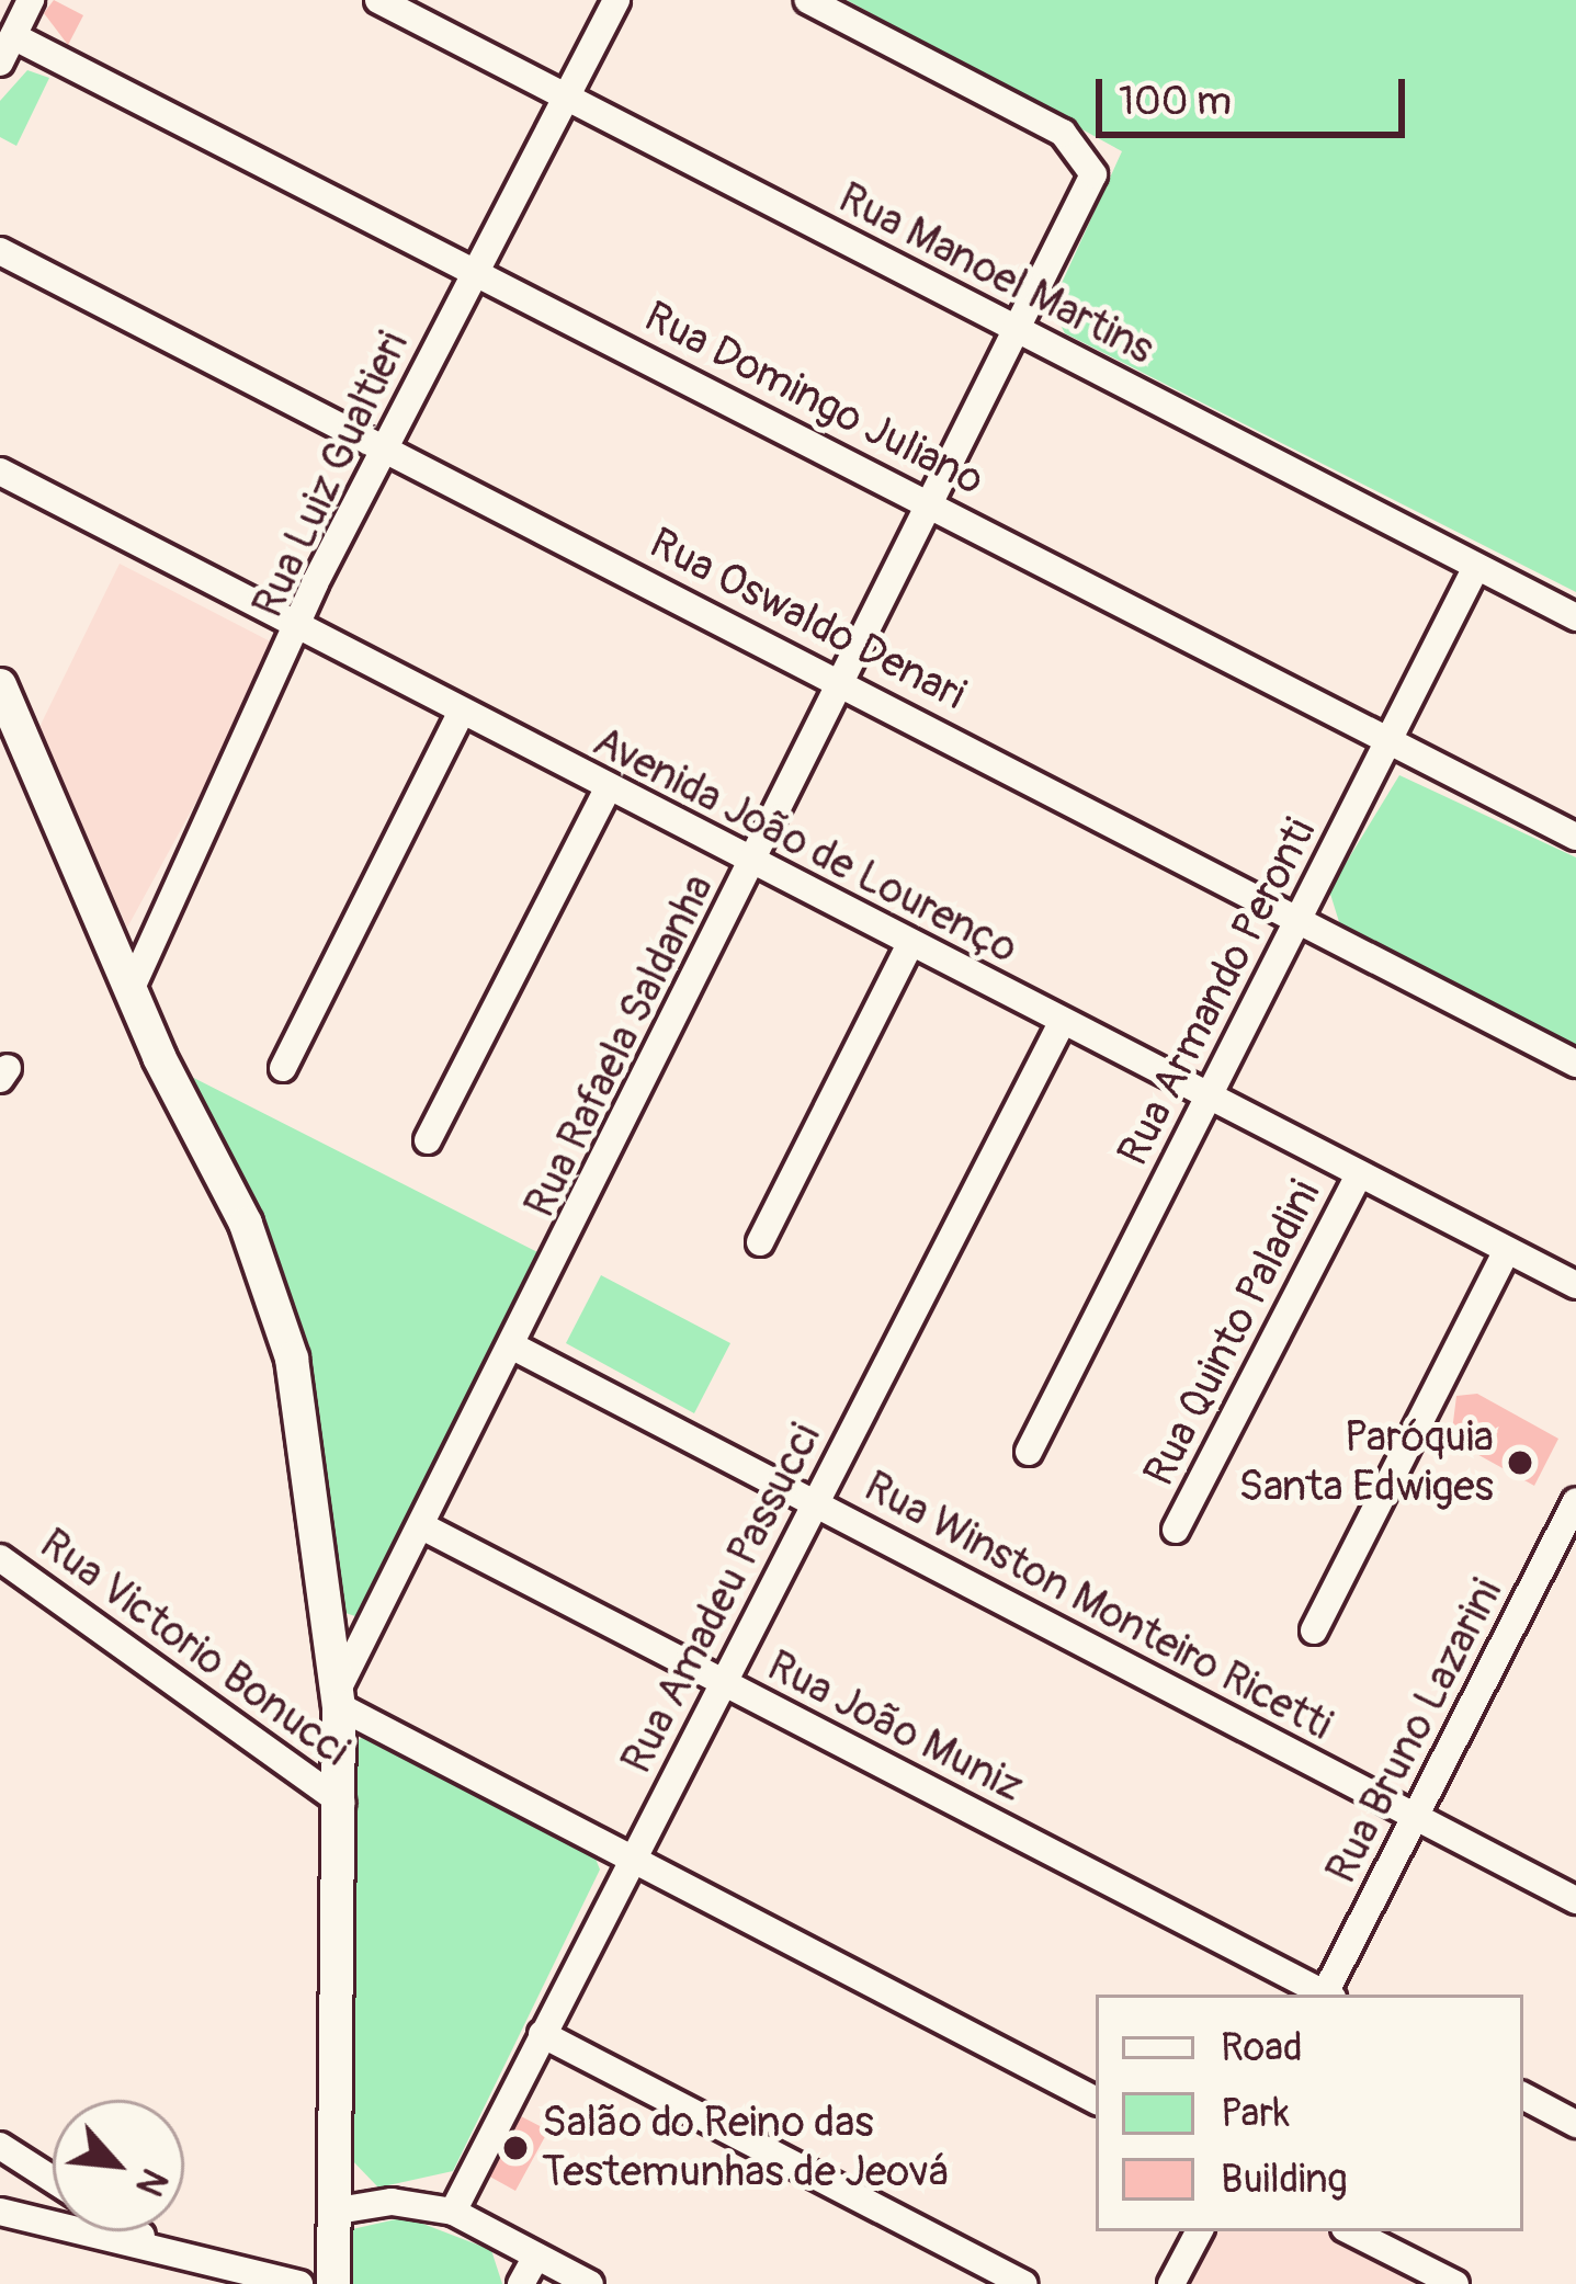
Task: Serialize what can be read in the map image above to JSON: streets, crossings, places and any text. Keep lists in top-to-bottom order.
{
  "streets": {
    "street": [
      "Rua Manoel Martins",
      "Rua Domingo Juliano",
      "Rua Luiz Gualtieri",
      "Rua Oswaldo Denari",
      "Avenida João de Lourenço",
      "Rua Armando Peronti",
      "Rua Rafaela Saldanha",
      "Rua Quinto Paladini",
      "Rua Amadeu Passucci",
      "Rua Winston Monteiro Ricetti",
      "Rua Victorio Bonucci",
      "Rua João Muniz",
      "Rua Bruno Lazarini"
    ]
  },
  "crossings": [
    ["Rua Manoel Martins", "Rua Luiz Gualtieri"],
    ["Rua Manoel Martins", "Rua Armando Peronti"],
    ["Rua Manoel Martins", "Rua Rafaela Saldanha"],
    ["Rua Domingo Juliano", "Rua Luiz Gualtieri"],
    ["Rua Domingo Juliano", "Rua Armando Peronti"],
    ["Rua Domingo Juliano", "Rua Rafaela Saldanha"],
    ["Rua Luiz Gualtieri", "Rua Oswaldo Denari"],
    ["Rua Luiz Gualtieri", "Avenida João de Lourenço"],
    ["Rua Oswaldo Denari", "Rua Armando Peronti"],
    ["Rua Oswaldo Denari", "Rua Rafaela Saldanha"],
    ["Avenida João de Lourenço", "Rua Armando Peronti"],
    ["Avenida João de Lourenço", "Rua Rafaela Saldanha"],
    ["Avenida João de Lourenço", "Rua Quinto Paladini"],
    ["Avenida João de Lourenço", "Rua Amadeu Passucci"],
    ["Rua Rafaela Saldanha", "Rua Winston Monteiro Ricetti"],
    ["Rua Rafaela Saldanha", "Rua João Muniz"],
    ["Rua Amadeu Passucci", "Rua Winston Monteiro Ricetti"],
    ["Rua Amadeu Passucci", "Rua João Muniz"],
    ["Rua Winston Monteiro Ricetti", "Rua Bruno Lazarini"]
  ],
  "places": ["Paróquia Santa Edwiges", "Salão do Reino das Testemunhas de Jeová"],
  "legend": ["Road", "Park", "Building"],
  "scale_bar": "100 m",
  "north": "bottom right"
}
